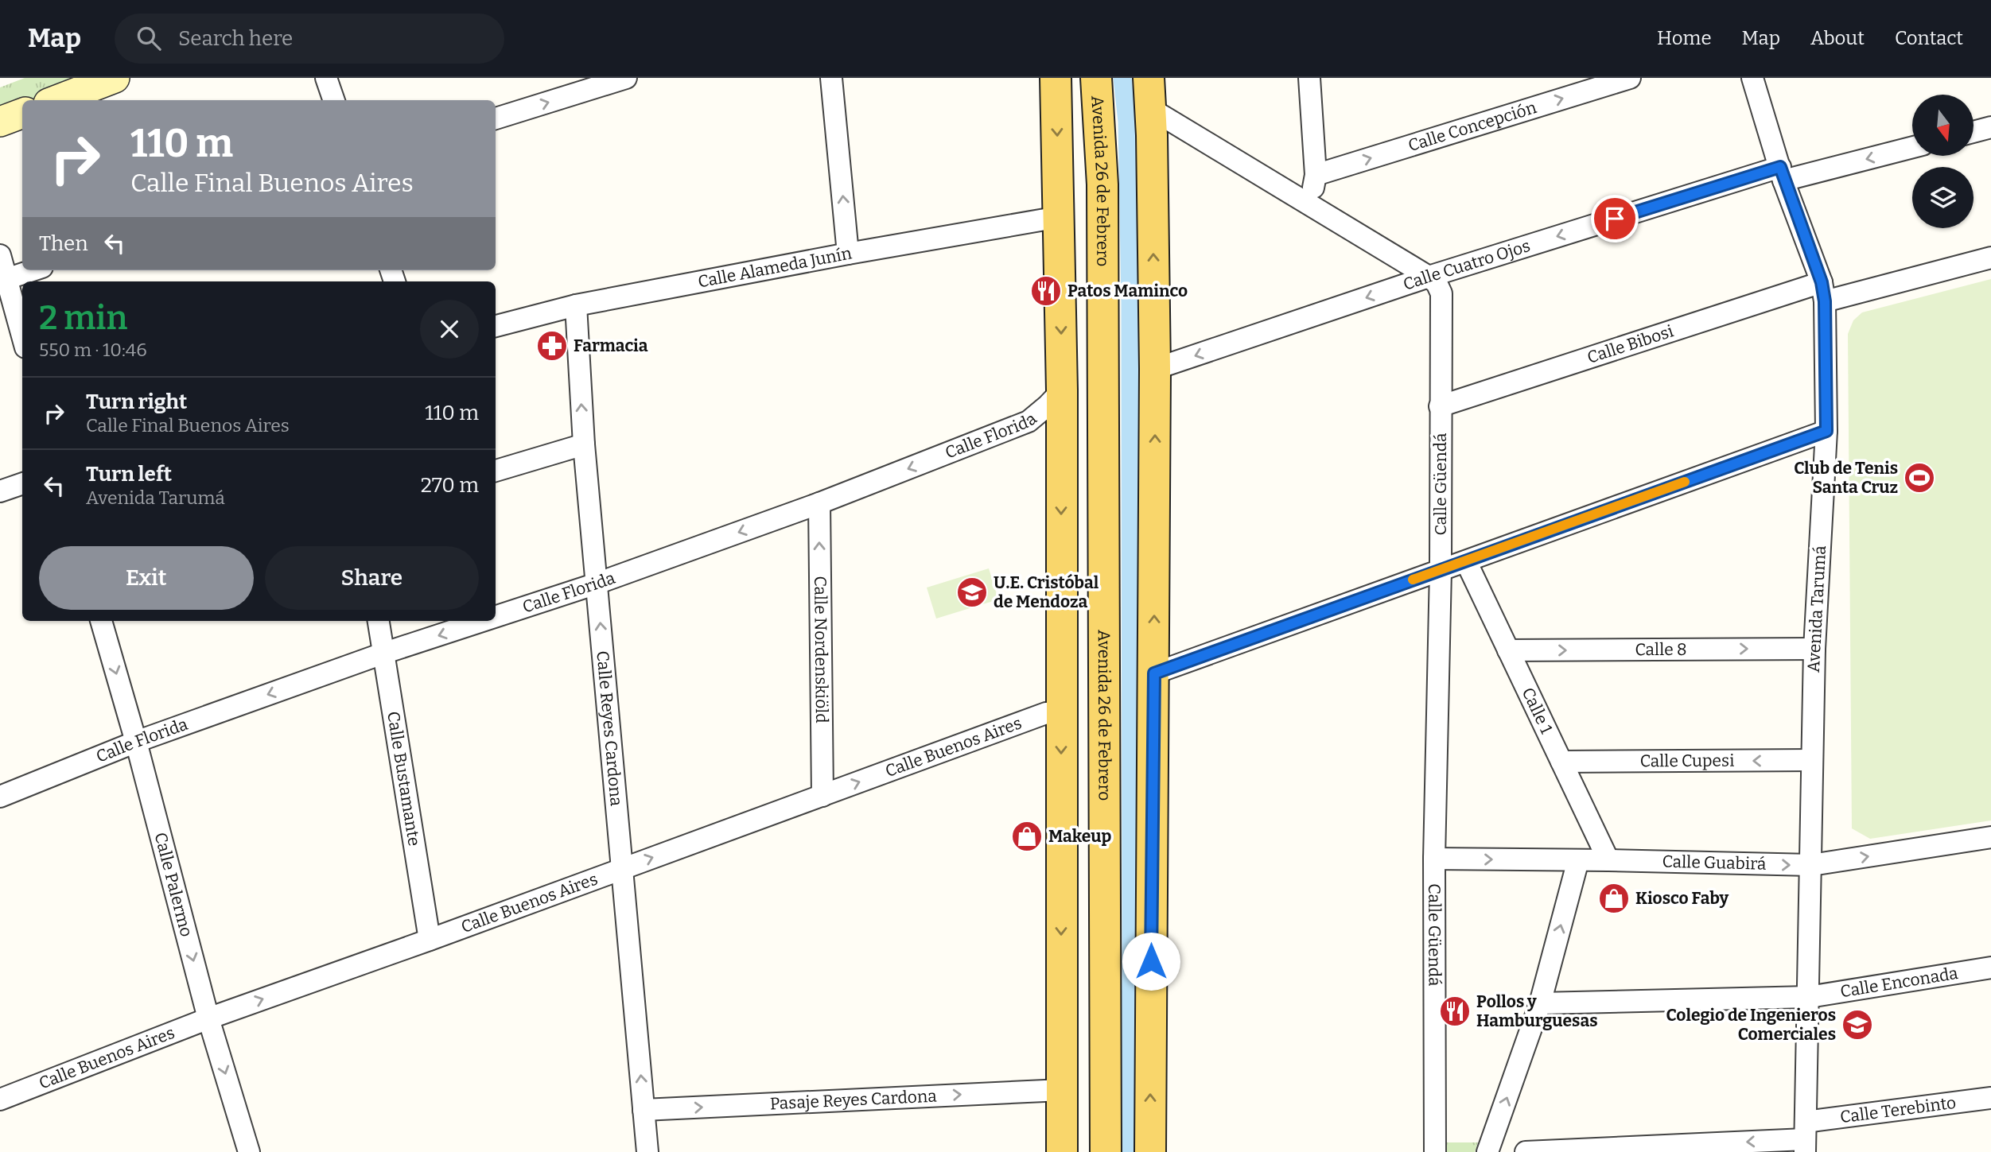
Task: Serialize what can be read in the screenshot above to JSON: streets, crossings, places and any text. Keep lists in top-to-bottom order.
{
  "streets": {
    "main road": ["Avenida 26 de Febrero"],
    "street": [
      "Calle Concepción",
      "Calle Cuatro Ojos",
      "Calle Alameda Junín",
      "Calle Bibosi",
      "Calle Florida",
      "Calle Güendá",
      "Avenida Tarumá",
      "Calle Nordenskiöld",
      "Calle 8",
      "Calle 1",
      "Calle Reyes Cardona",
      "Calle Buenos Aires",
      "Calle Cupesi",
      "Calle Bustamante",
      "Calle Guabirá",
      "Calle Palermo",
      "Calle Enconada",
      "Pasaje Reyes Cardona",
      "Calle Terebinto"
    ]
  },
  "crossings": [
    ["Calle Cuatro Ojos", "Calle Güendá"],
    ["Calle Cuatro Ojos", "Avenida Tarumá"],
    ["Calle Alameda Junín", "Calle Reyes Cardona"],
    ["Calle Bibosi", "Calle Güendá"],
    ["Calle Bibosi", "Avenida Tarumá"],
    ["Calle Florida", "Calle Nordenskiöld"],
    ["Calle Florida", "Calle Reyes Cardona"],
    ["Calle Florida", "Calle Bustamante"],
    ["Calle Florida", "Calle Palermo"],
    ["Calle Güendá", "Calle Guabirá"],
    ["Avenida Tarumá", "Calle 8"],
    ["Avenida Tarumá", "Calle Cupesi"],
    ["Avenida Tarumá", "Calle Guabirá"],
    ["Avenida Tarumá", "Calle Enconada"],
    ["Avenida Tarumá", "Calle Terebinto"],
    ["Calle Nordenskiöld", "Calle Buenos Aires"],
    ["Calle 8", "Calle 1"],
    ["Calle 1", "Calle Cupesi"],
    ["Calle 1", "Calle Guabirá"],
    ["Calle Reyes Cardona", "Calle Buenos Aires"],
    ["Calle Reyes Cardona", "Pasaje Reyes Cardona"],
    ["Calle Buenos Aires", "Calle Bustamante"],
    ["Calle Buenos Aires", "Calle Palermo"]
  ],
  "one_way": [
    "Calle Concepción",
    "Calle Cuatro Ojos",
    "Calle Florida",
    "Calle Nordenskiöld",
    "Calle Reyes Cardona",
    "Calle Buenos Aires",
    "Calle Cupesi",
    "Calle Guabirá",
    "Calle Palermo",
    "Pasaje Reyes Cardona",
    "Calle Terebinto"
  ],
  "places": {
    "restaurant": ["Patos Maminco", "Pollos y Hamburguesas"],
    "pharmacy": ["Farmacia"],
    "sports": ["Club de Tenis Santa Cruz"],
    "school or university": ["U.E. Cristóbal de Mendoza", "Colegio de Ingenieros Comerciales"],
    "shop": ["Makeup", "Kiosco Faby"]
  },
  "north": "bottom",
  "page": {
    "header": "Map",
    "search": "Search here",
    "nav": [
      "Home",
      "Map",
      "About",
      "Contact"
    ],
    "turn": ["110 m", "Calle Final Buenos Aires"],
    "then": "Then",
    "heading": ["2 min", "550 m · 10:46"],
    "list": [
      {
        "name": "Turn right",
        "note": "Calle Final Buenos Aires",
        "value": "110 m"
      },
      {
        "name": "Turn left",
        "note": "Avenida Tarumá",
        "value": "270 m"
      }
    ],
    "buttons": ["Exit", "Share"]
  }
}
